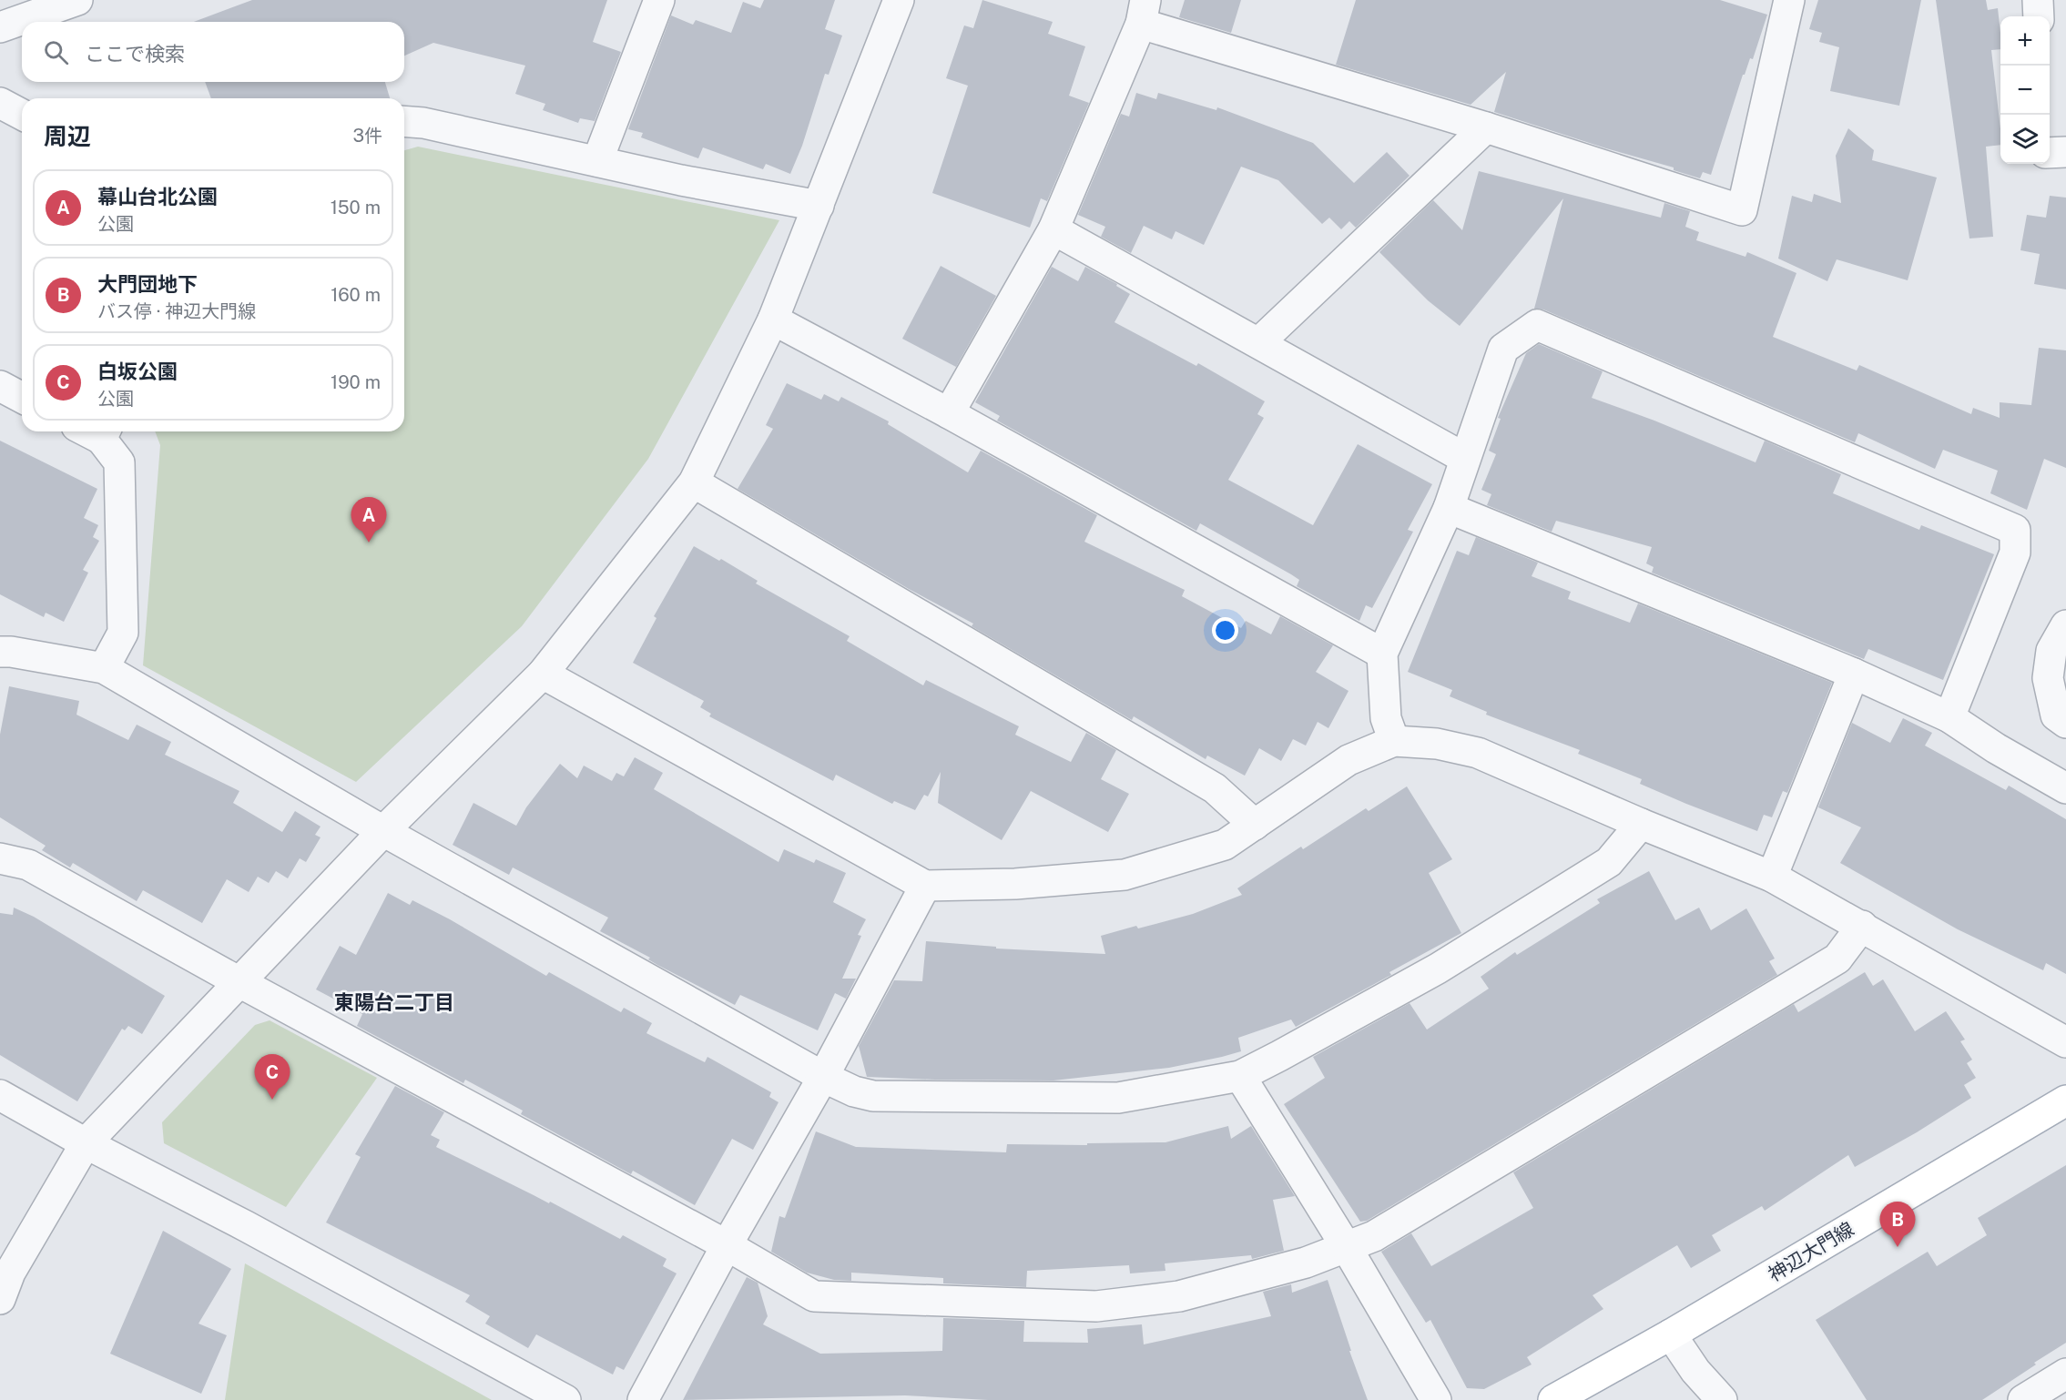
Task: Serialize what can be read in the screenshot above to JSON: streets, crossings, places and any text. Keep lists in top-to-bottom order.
{
  "streets": {
    "main road": ["神辺大門線"]
  },
  "districts": ["東陽台二丁目"],
  "page": {
    "map_buttons": ["+", "−"],
    "search": "ここで検索",
    "heading": ["周辺", "3件"],
    "list": [
      {
        "mark": "A",
        "name": "幕山台北公園",
        "note": "公園",
        "value": "150 m"
      },
      {
        "mark": "B",
        "name": "大門団地下",
        "note": "バス停 · 神辺大門線",
        "value": "160 m"
      },
      {
        "mark": "C",
        "name": "白坂公園",
        "note": "公園",
        "value": "190 m"
      }
    ],
    "pins": ["A", "C", "B"]
  }
}
